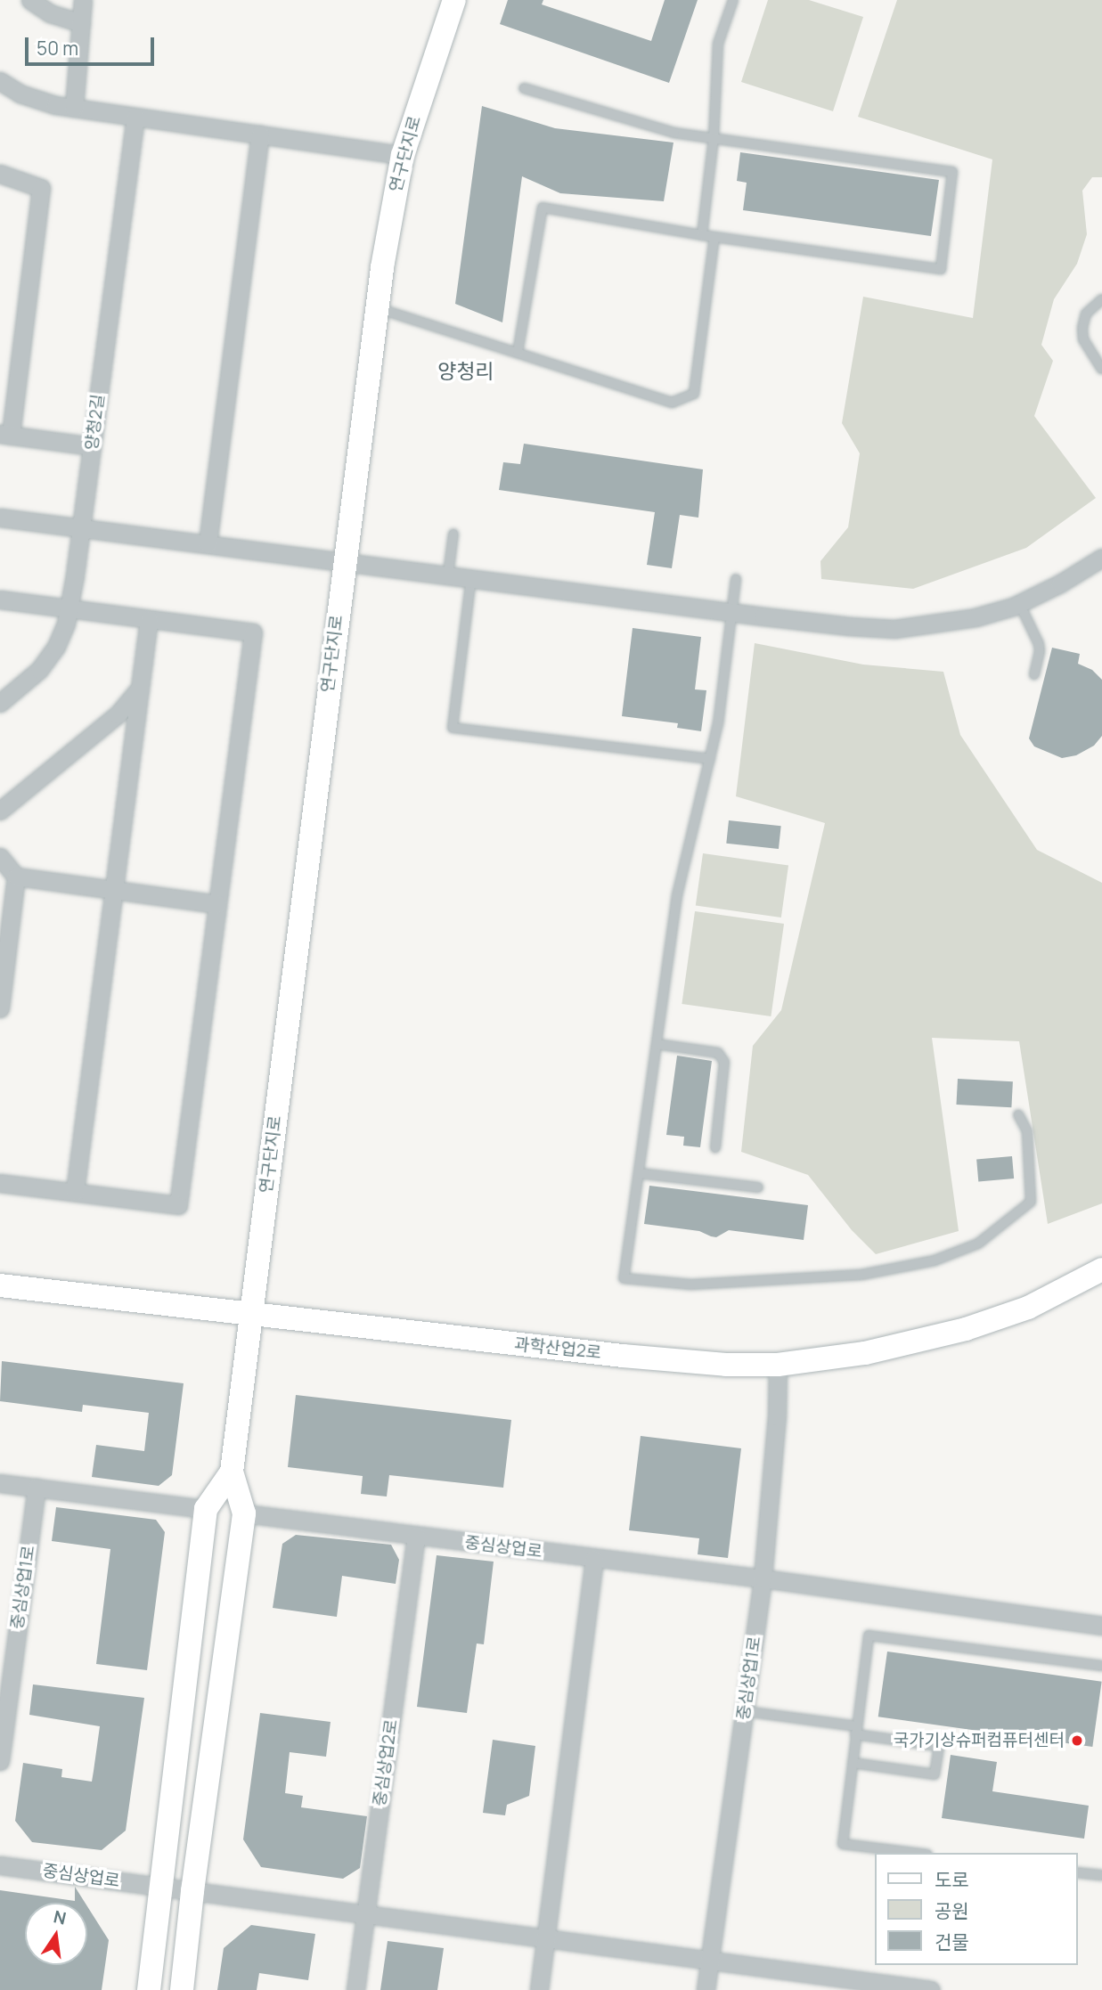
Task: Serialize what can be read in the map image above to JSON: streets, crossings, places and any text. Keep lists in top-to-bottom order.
{
  "streets": {
    "street": [
      "연구단지로",
      "양청2길",
      "과학산업2로",
      "중심상업로",
      "중심상업1로",
      "중심상업2로"
    ]
  },
  "crossings": [
    ["연구단지로", "과학산업2로"],
    ["과학산업2로", "중심상업1로"],
    ["중심상업로", "중심상업1로"],
    ["중심상업로", "중심상업2로"]
  ],
  "districts": ["양청리"],
  "places": ["국가기상슈퍼컴퓨터센터"],
  "legend": ["도로", "공원", "건물"],
  "scale_bar": "50 m",
  "north": "top"
}
